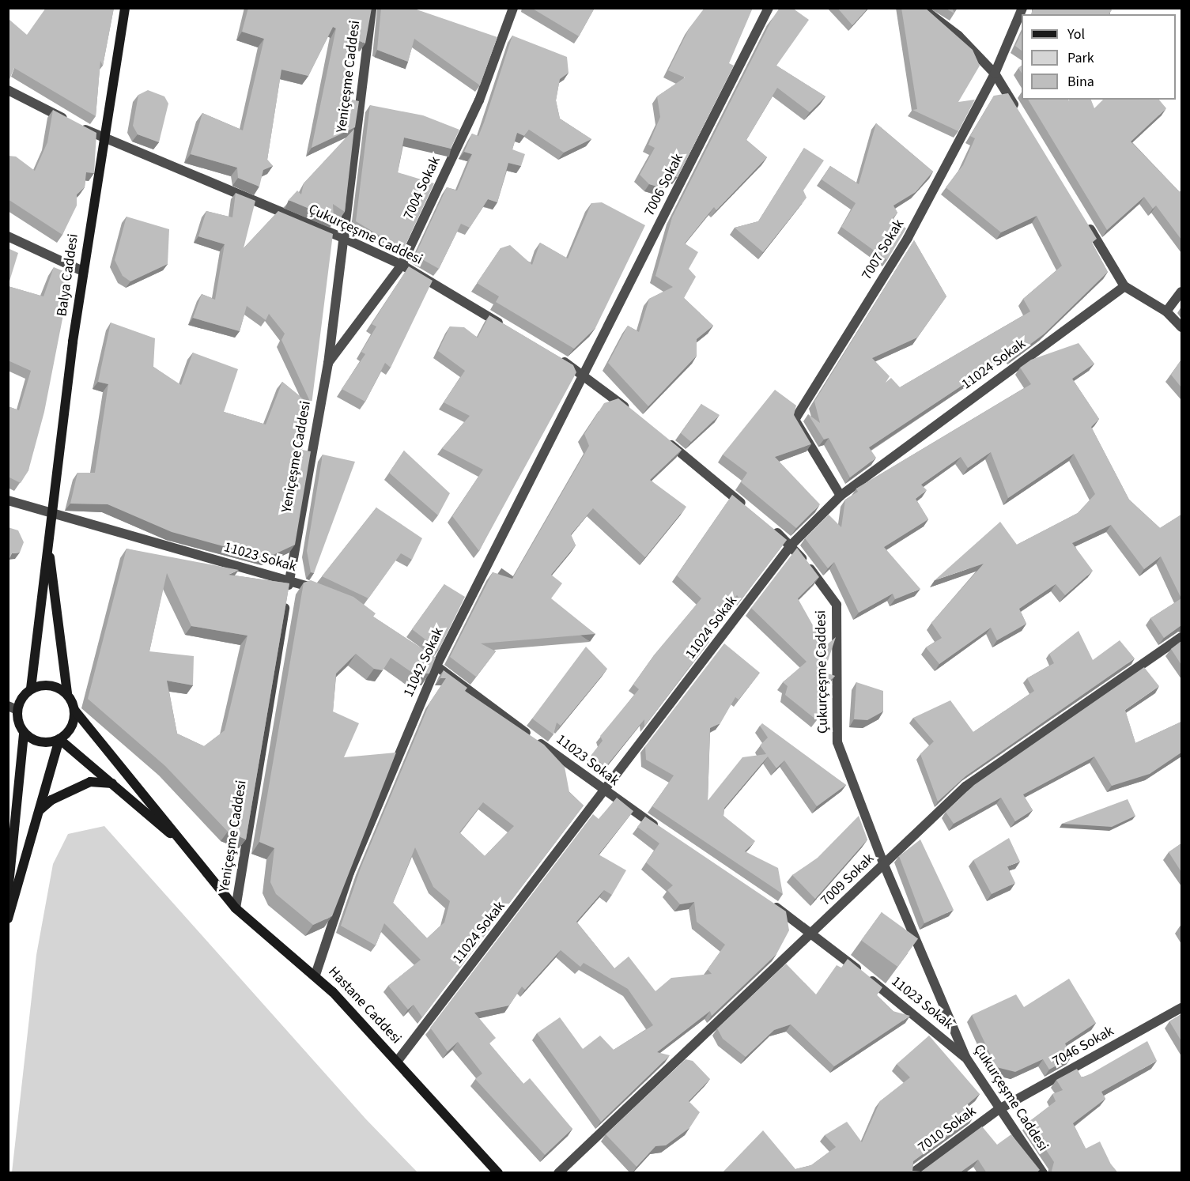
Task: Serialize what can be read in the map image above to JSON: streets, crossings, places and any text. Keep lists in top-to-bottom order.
{
  "streets": {
    "main road": ["Balya Caddesi", "Hastane Caddesi"],
    "street": [
      "Yeniçeşme Caddesi",
      "7006 Sokak",
      "7004 Sokak",
      "Çukurçeşme Caddesi",
      "7007 Sokak",
      "11024 Sokak",
      "11023 Sokak",
      "11042 Sokak",
      "7009 Sokak",
      "7046 Sokak",
      "7010 Sokak"
    ]
  },
  "crossings": [
    ["Yeniçeşme Caddesi", "7004 Sokak"],
    ["Yeniçeşme Caddesi", "Çukurçeşme Caddesi"],
    ["Yeniçeşme Caddesi", "11023 Sokak"],
    ["Yeniçeşme Caddesi", "Hastane Caddesi"],
    ["7006 Sokak", "11042 Sokak"],
    ["7004 Sokak", "Çukurçeşme Caddesi"],
    ["Çukurçeşme Caddesi", "Balya Caddesi"],
    ["Çukurçeşme Caddesi", "11024 Sokak"],
    ["Çukurçeşme Caddesi", "11023 Sokak"],
    ["Çukurçeşme Caddesi", "7009 Sokak"],
    ["Çukurçeşme Caddesi", "7046 Sokak"],
    ["Çukurçeşme Caddesi", "7010 Sokak"],
    ["7007 Sokak", "11024 Sokak"],
    ["Balya Caddesi", "11023 Sokak"],
    ["Balya Caddesi", "Hastane Caddesi"],
    ["11024 Sokak", "11023 Sokak"],
    ["11024 Sokak", "Hastane Caddesi"],
    ["11023 Sokak", "11042 Sokak"],
    ["11023 Sokak", "7009 Sokak"],
    ["11042 Sokak", "Hastane Caddesi"],
    ["7046 Sokak", "7010 Sokak"]
  ],
  "legend": ["Yol", "Park", "Bina"]
}
